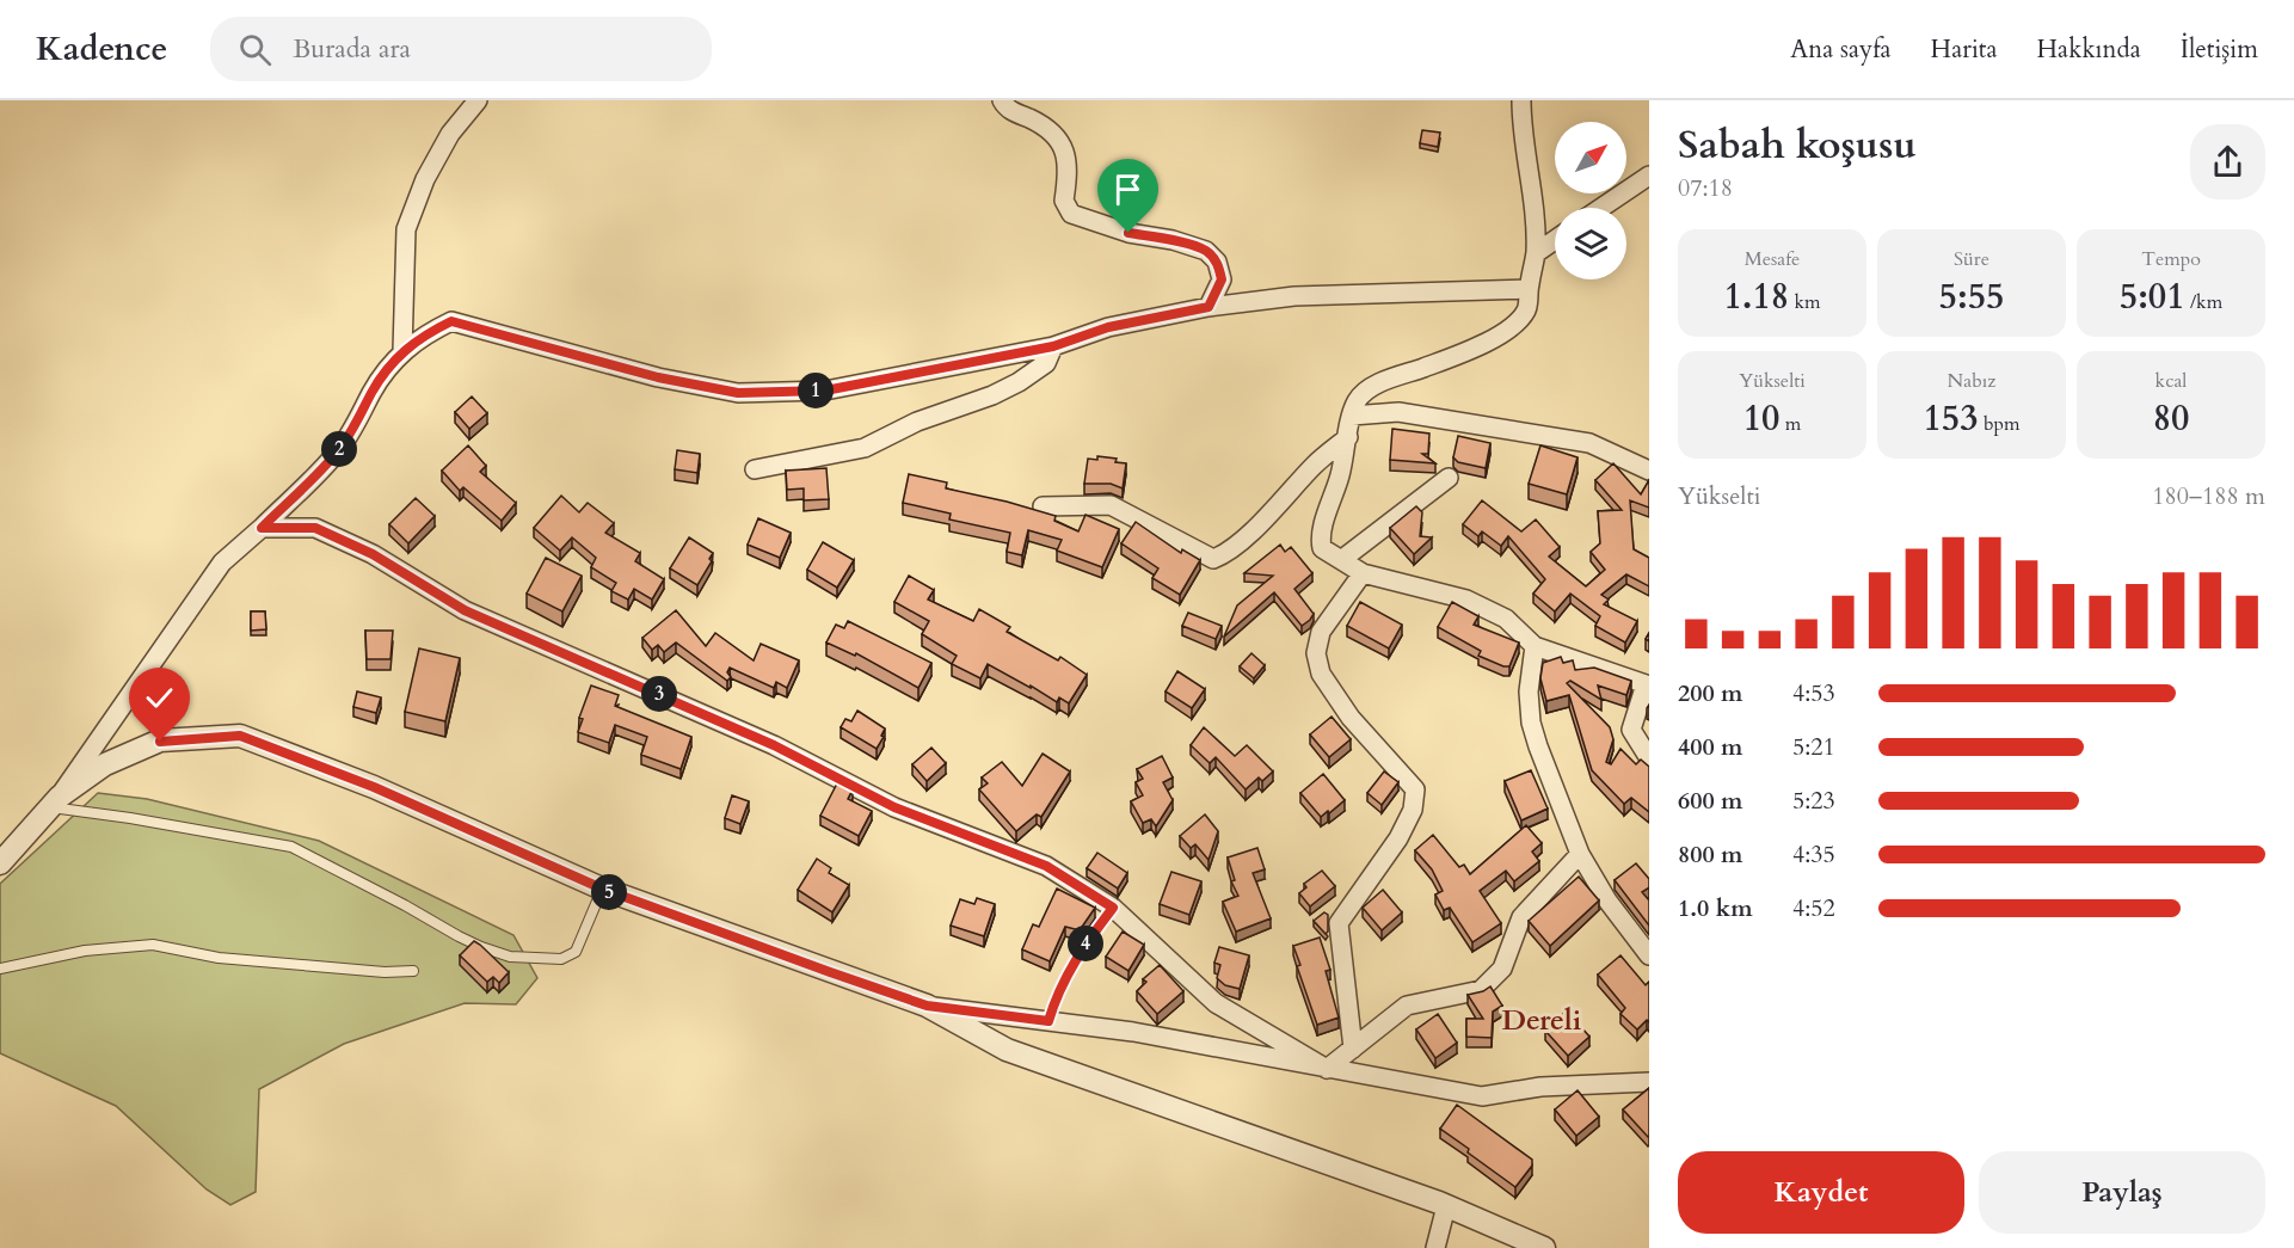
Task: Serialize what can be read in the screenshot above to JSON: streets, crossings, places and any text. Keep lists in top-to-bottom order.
{
  "districts": ["Dereli"],
  "north": "top right",
  "page": {
    "header": "Kadence",
    "search": "Burada ara",
    "nav": [
      "Ana sayfa",
      "Harita",
      "Hakkında",
      "İletişim"
    ],
    "heading": ["Sabah koşusu", "07:18"],
    "stats": [
      ["Mesafe", "1.18 km"],
      ["Süre", "5:55"],
      ["Tempo", "5:01 /km"],
      ["Yükselti", "10 m"],
      ["Nabız", "153 bpm"],
      ["kcal", "80"]
    ],
    "pins": [
      "1",
      "2",
      "3",
      "5",
      "4"
    ],
    "chart": ["Yükselti", "180–188 m"],
    "list": [
      {
        "name": "200 m",
        "note": "4:53"
      },
      {
        "name": "400 m",
        "note": "5:21"
      },
      {
        "name": "600 m",
        "note": "5:23"
      },
      {
        "name": "800 m",
        "note": "4:35"
      },
      {
        "name": "1.0 km",
        "note": "4:52"
      }
    ],
    "buttons": ["Kaydet", "Paylaş"]
  }
}
